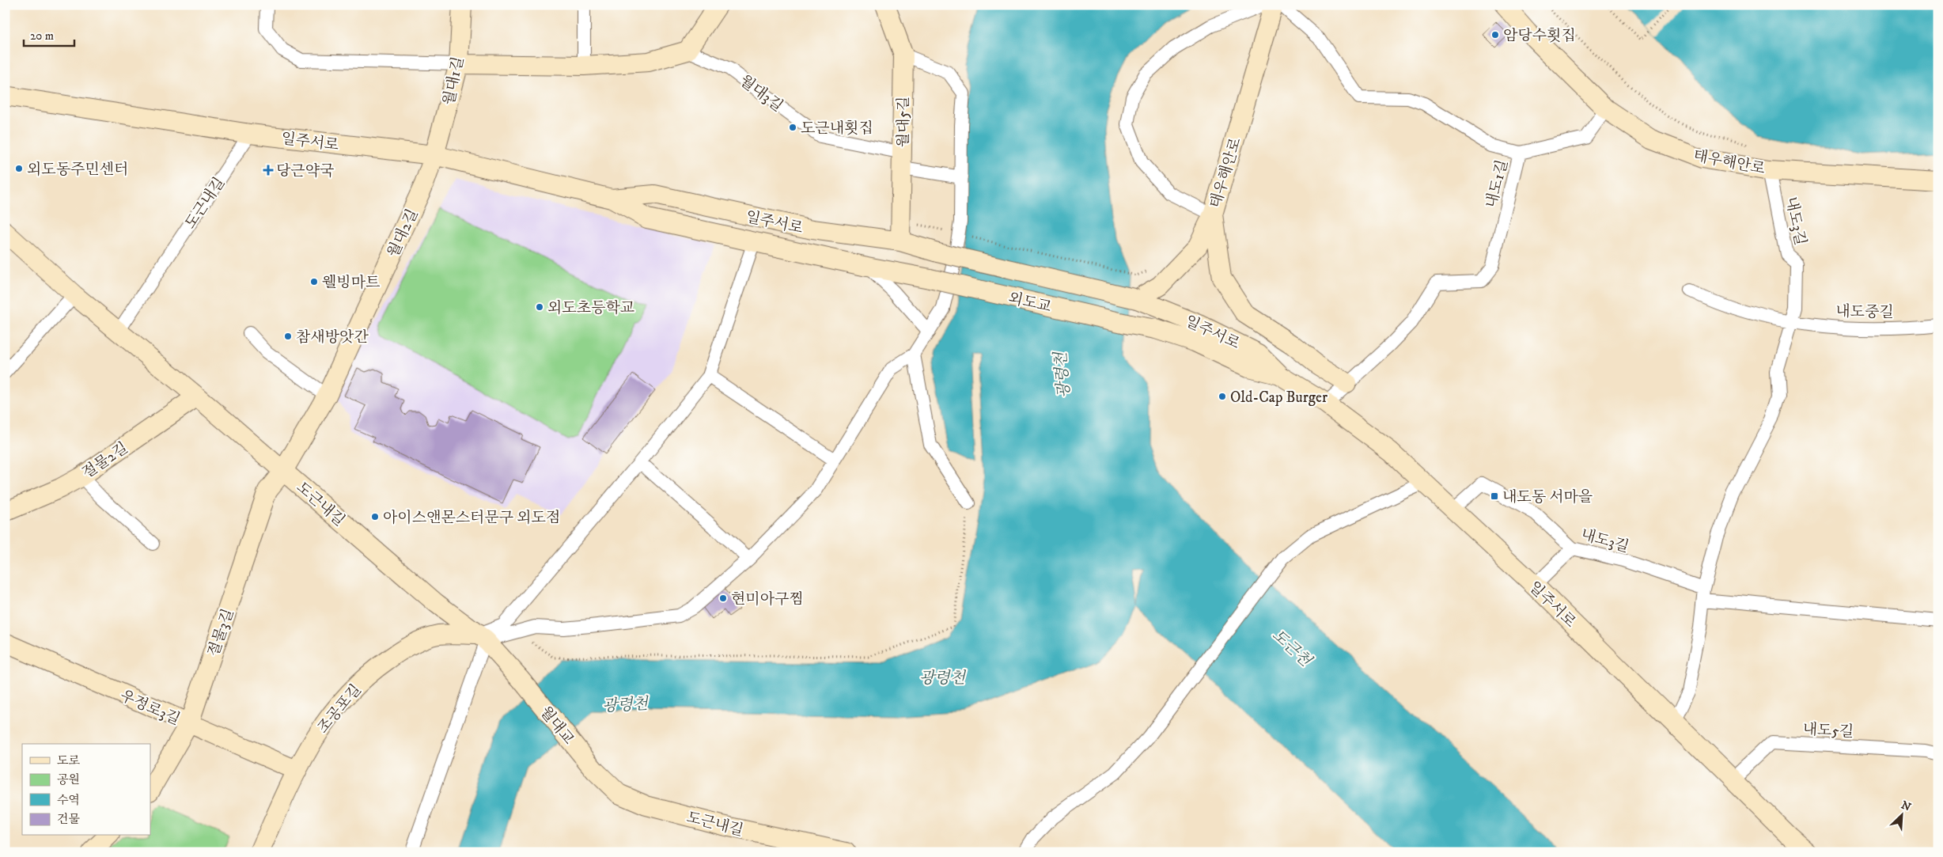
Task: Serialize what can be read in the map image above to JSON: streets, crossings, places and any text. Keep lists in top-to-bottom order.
{
  "streets": {
    "street": [
      "월대1길",
      "월대3길",
      "월대5길",
      "일주서로",
      "태우해안로",
      "내도1길",
      "도근내길",
      "내도3길",
      "월대2길",
      "외도교",
      "내도중길",
      "절물2길",
      "절물3길",
      "우정로3길",
      "조공포길",
      "월대교",
      "내도5길"
    ]
  },
  "crossings": [
    ["월대1길", "일주서로"],
    ["월대1길", "월대2길"],
    ["월대3길", "월대5길"],
    ["월대5길", "일주서로"],
    ["일주서로", "내도1길"],
    ["일주서로", "도근내길"],
    ["일주서로", "내도3길"],
    ["일주서로", "월대2길"],
    ["일주서로", "외도교"],
    ["일주서로", "내도5길"],
    ["태우해안로", "내도3길"],
    ["도근내길", "월대2길"],
    ["도근내길", "절물2길"],
    ["도근내길", "절물3길"],
    ["도근내길", "조공포길"],
    ["도근내길", "월대교"],
    ["내도3길", "내도중길"],
    ["월대2길", "절물3길"],
    ["절물3길", "우정로3길"],
    ["우정로3길", "조공포길"]
  ],
  "water": ["광령천", "도근천"],
  "places": {
    "other": [
      "암당수횟집",
      "도근내횟집",
      "외도동주민센터",
      "웰빙마트",
      "외도초등학교",
      "참새방앗간",
      "Old-Cap Burger",
      "아이스앤몬스터문구 외도점",
      "현미아구찜"
    ],
    "health": ["당근약국"],
    "transit": ["내도동 서마을"]
  },
  "legend": [
    "도로",
    "공원",
    "수역",
    "건물"
  ],
  "scale_bar": "20 m",
  "north": "top right"
}
